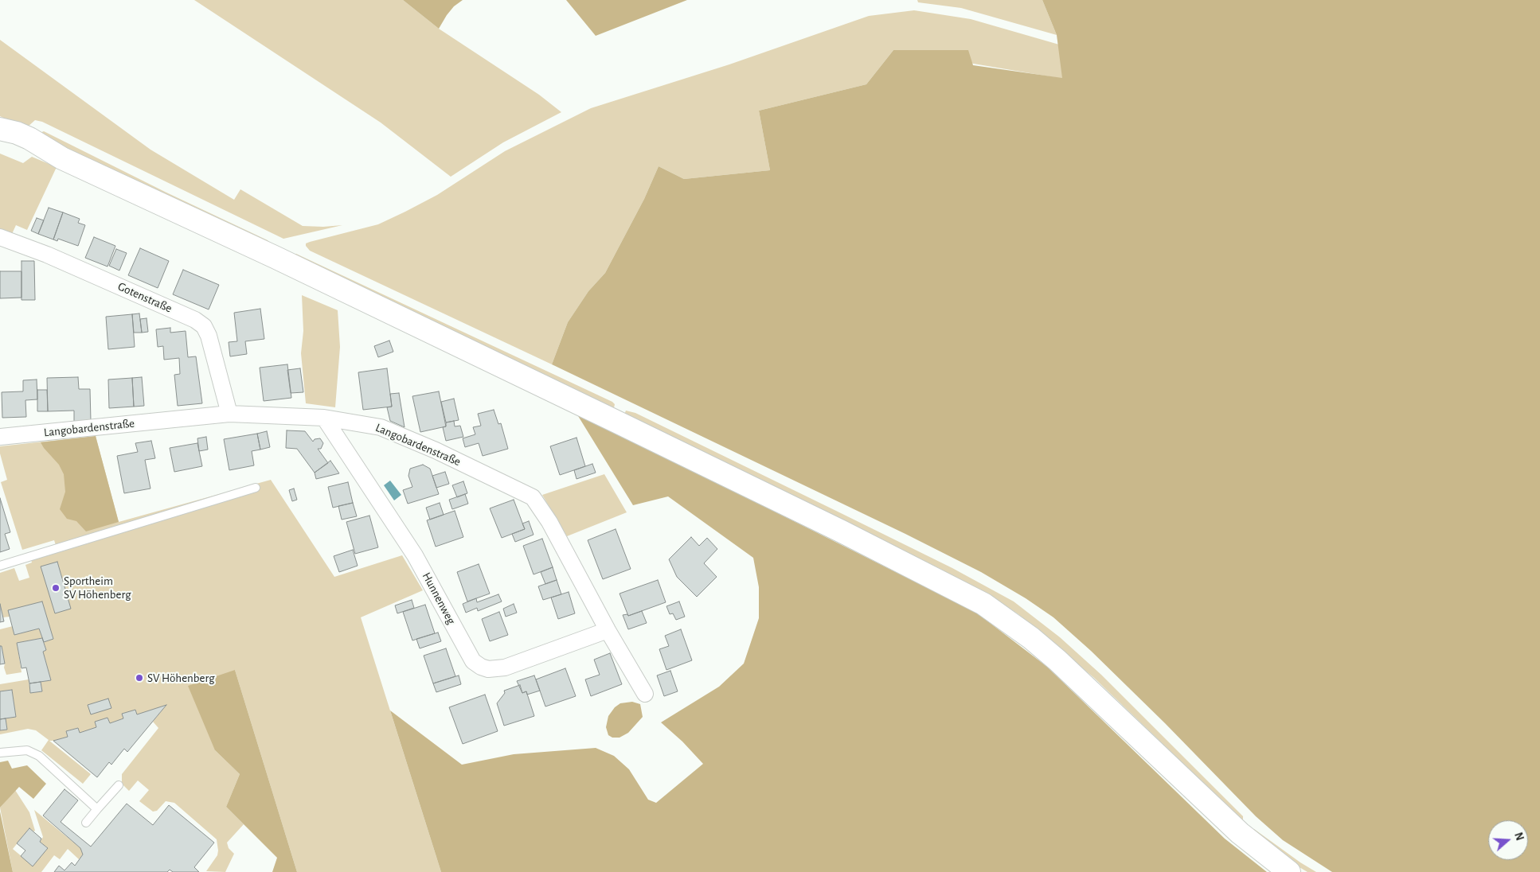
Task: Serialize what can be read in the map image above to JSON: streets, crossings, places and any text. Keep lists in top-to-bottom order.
{
  "streets": {
    "street": ["Gotenstraße", "Langobardenstraße", "Hunnenweg"]
  },
  "crossings": [
    ["Gotenstraße", "Langobardenstraße"],
    ["Langobardenstraße", "Hunnenweg"]
  ],
  "places": ["Sportheim SV Höhenberg", "SV Höhenberg"],
  "north": "right"
}
